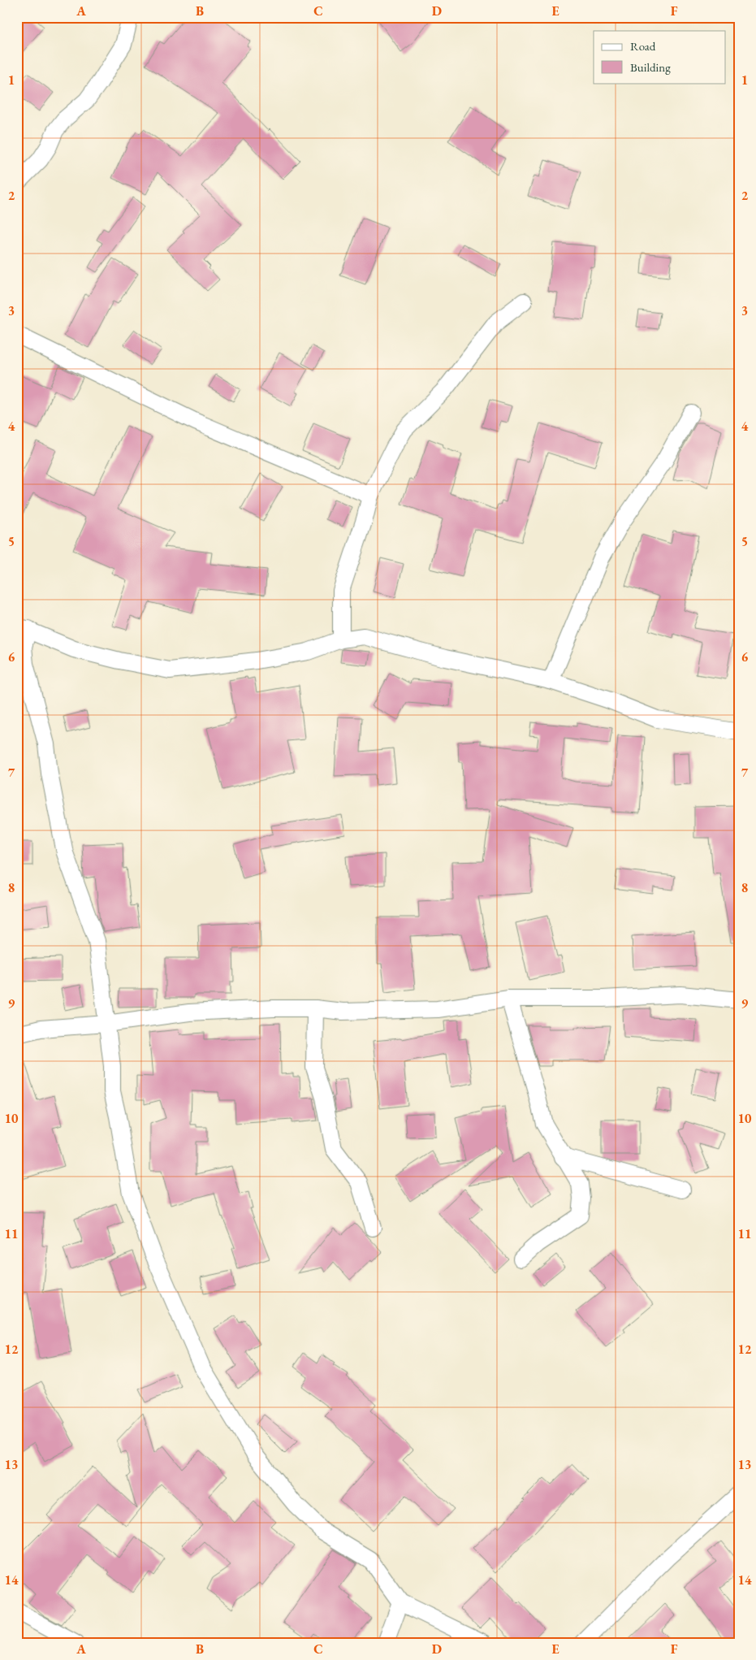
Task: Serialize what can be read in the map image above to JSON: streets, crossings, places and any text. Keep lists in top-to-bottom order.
{
  "legend": ["Road", "Building"],
  "grid": {
    "columns": [
      "A",
      "B",
      "C",
      "D",
      "E",
      "F"
    ],
    "rows": [
      "1",
      "2",
      "3",
      "4",
      "5",
      "6",
      "7",
      "8",
      "9",
      "10",
      "11",
      "12",
      "13",
      "14"
    ]
  }
}
